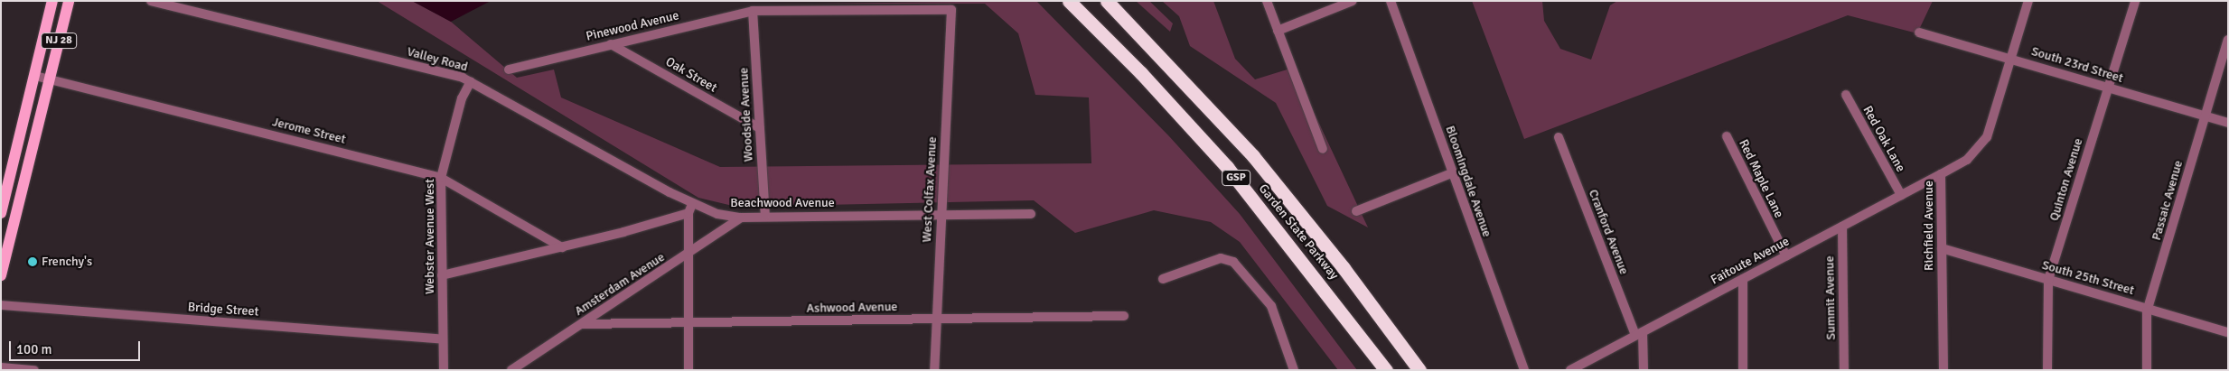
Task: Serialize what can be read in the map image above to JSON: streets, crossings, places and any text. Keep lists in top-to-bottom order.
{
  "streets": {
    "highway": ["GSP", "Garden State Parkway"],
    "main road": ["NJ 28"],
    "street": [
      "Pinewood Avenue",
      "Valley Road",
      "South 23rd Street",
      "Oak Street",
      "Woodside Avenue",
      "Jerome Street",
      "Red Oak Lane",
      "Red Maple Lane",
      "Quinton Avenue",
      "Bloomingdale Avenue",
      "West Colfax Avenue",
      "Passaic Avenue",
      "Beachwood Avenue",
      "Richfield Avenue",
      "Cranford Avenue",
      "Webster Avenue West",
      "Faitoute Avenue",
      "South 25th Street",
      "Amsterdam Avenue",
      "Summit Avenue",
      "Ashwood Avenue",
      "Bridge Street"
    ]
  },
  "crossings": [
    ["Pinewood Avenue", "Oak Street"],
    ["Pinewood Avenue", "Woodside Avenue"],
    ["Pinewood Avenue", "West Colfax Avenue"],
    ["NJ 28", "Jerome Street"],
    ["Valley Road", "Beachwood Avenue"],
    ["Valley Road", "Webster Avenue West"],
    ["South 23rd Street", "Quinton Avenue"],
    ["South 23rd Street", "Passaic Avenue"],
    ["South 23rd Street", "Richfield Avenue"],
    ["Oak Street", "Woodside Avenue"],
    ["Woodside Avenue", "Beachwood Avenue"],
    ["Jerome Street", "Webster Avenue West"],
    ["Red Oak Lane", "Faitoute Avenue"],
    ["Red Maple Lane", "Faitoute Avenue"],
    ["Quinton Avenue", "South 25th Street"],
    ["West Colfax Avenue", "Beachwood Avenue"],
    ["West Colfax Avenue", "Ashwood Avenue"],
    ["Passaic Avenue", "South 25th Street"],
    ["Beachwood Avenue", "Amsterdam Avenue"],
    ["Richfield Avenue", "Faitoute Avenue"],
    ["Richfield Avenue", "South 25th Street"],
    ["Cranford Avenue", "Faitoute Avenue"],
    ["Webster Avenue West", "Bridge Street"],
    ["Faitoute Avenue", "Summit Avenue"],
    ["Amsterdam Avenue", "Ashwood Avenue"]
  ],
  "places": ["Frenchy's"],
  "scale_bar": "100 m"
}
